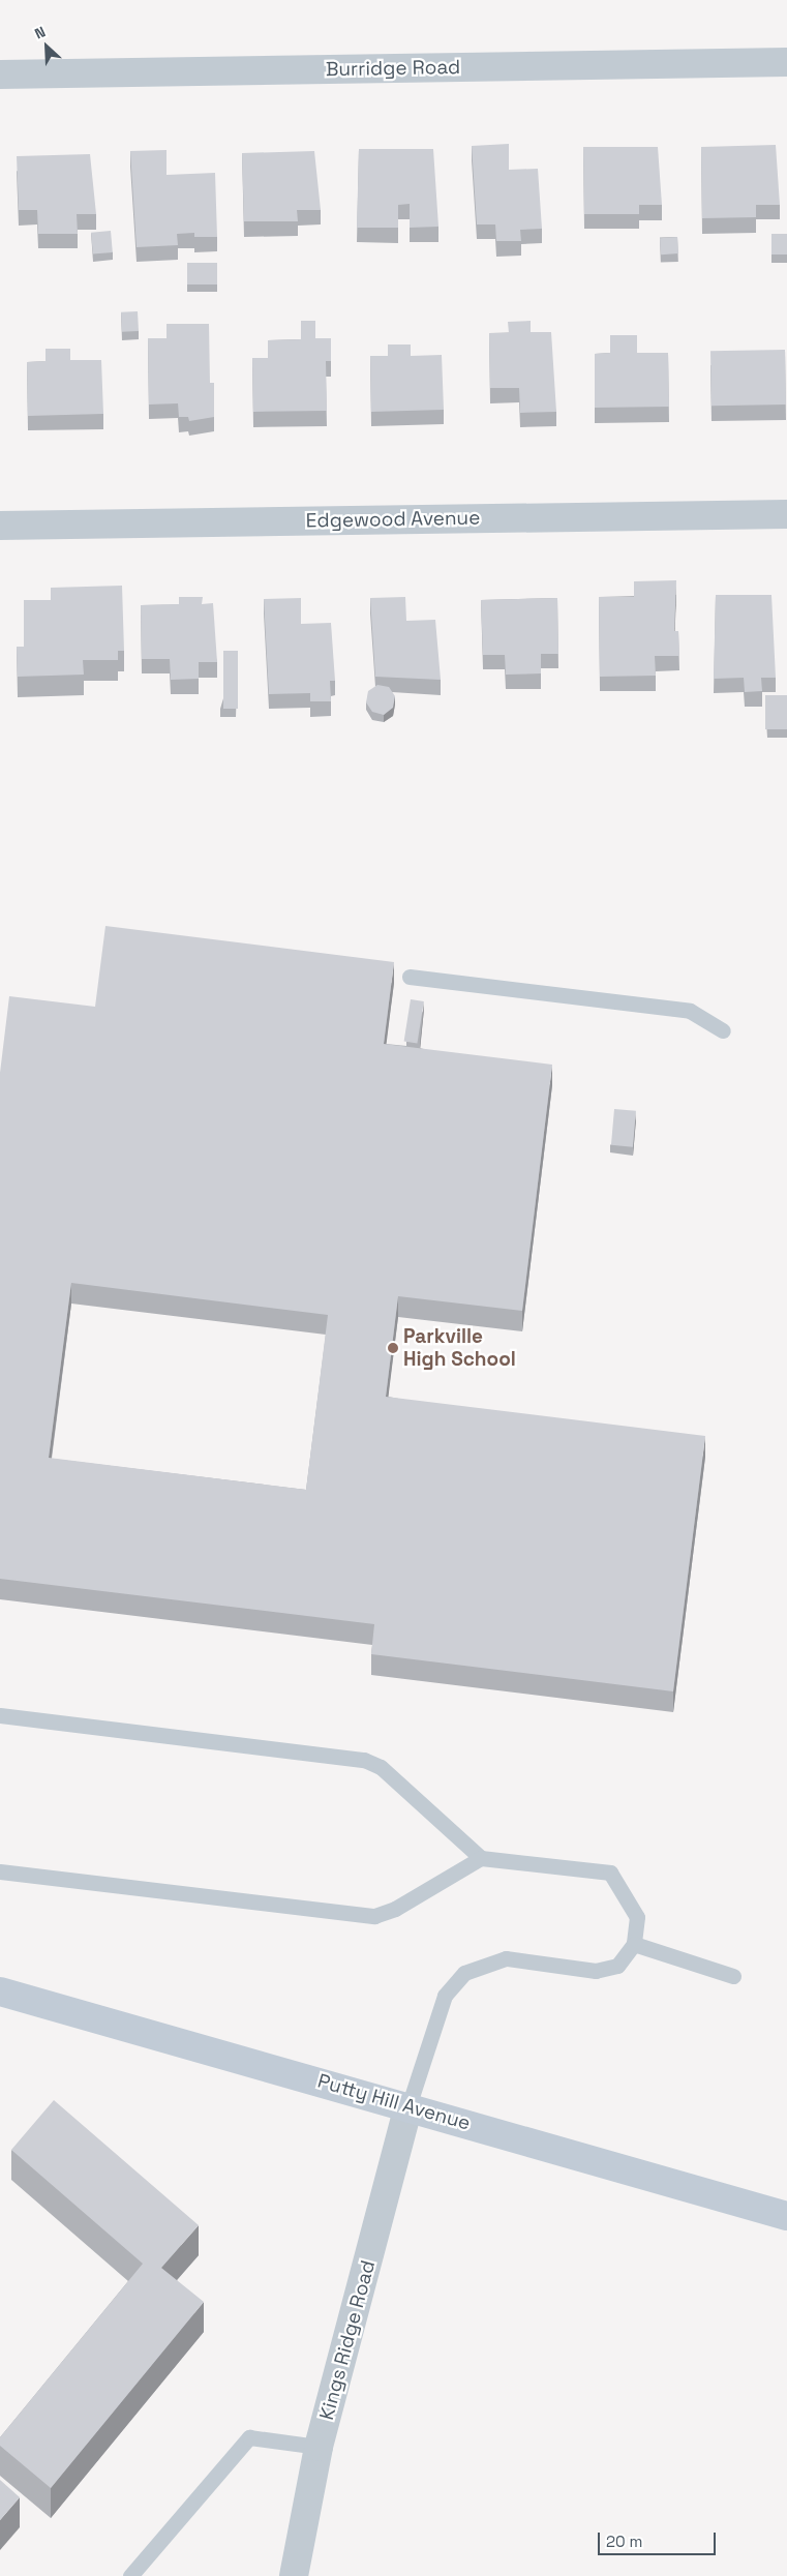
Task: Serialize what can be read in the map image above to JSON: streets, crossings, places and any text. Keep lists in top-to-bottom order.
{
  "streets": {
    "main road": ["Putty Hill Avenue"],
    "street": ["Burridge Road", "Edgewood Avenue", "Kings Ridge Road"]
  },
  "crossings": [
    ["Putty Hill Avenue", "Kings Ridge Road"]
  ],
  "places": ["Parkville High School"],
  "scale_bar": "20 m",
  "north": "top left"
}
